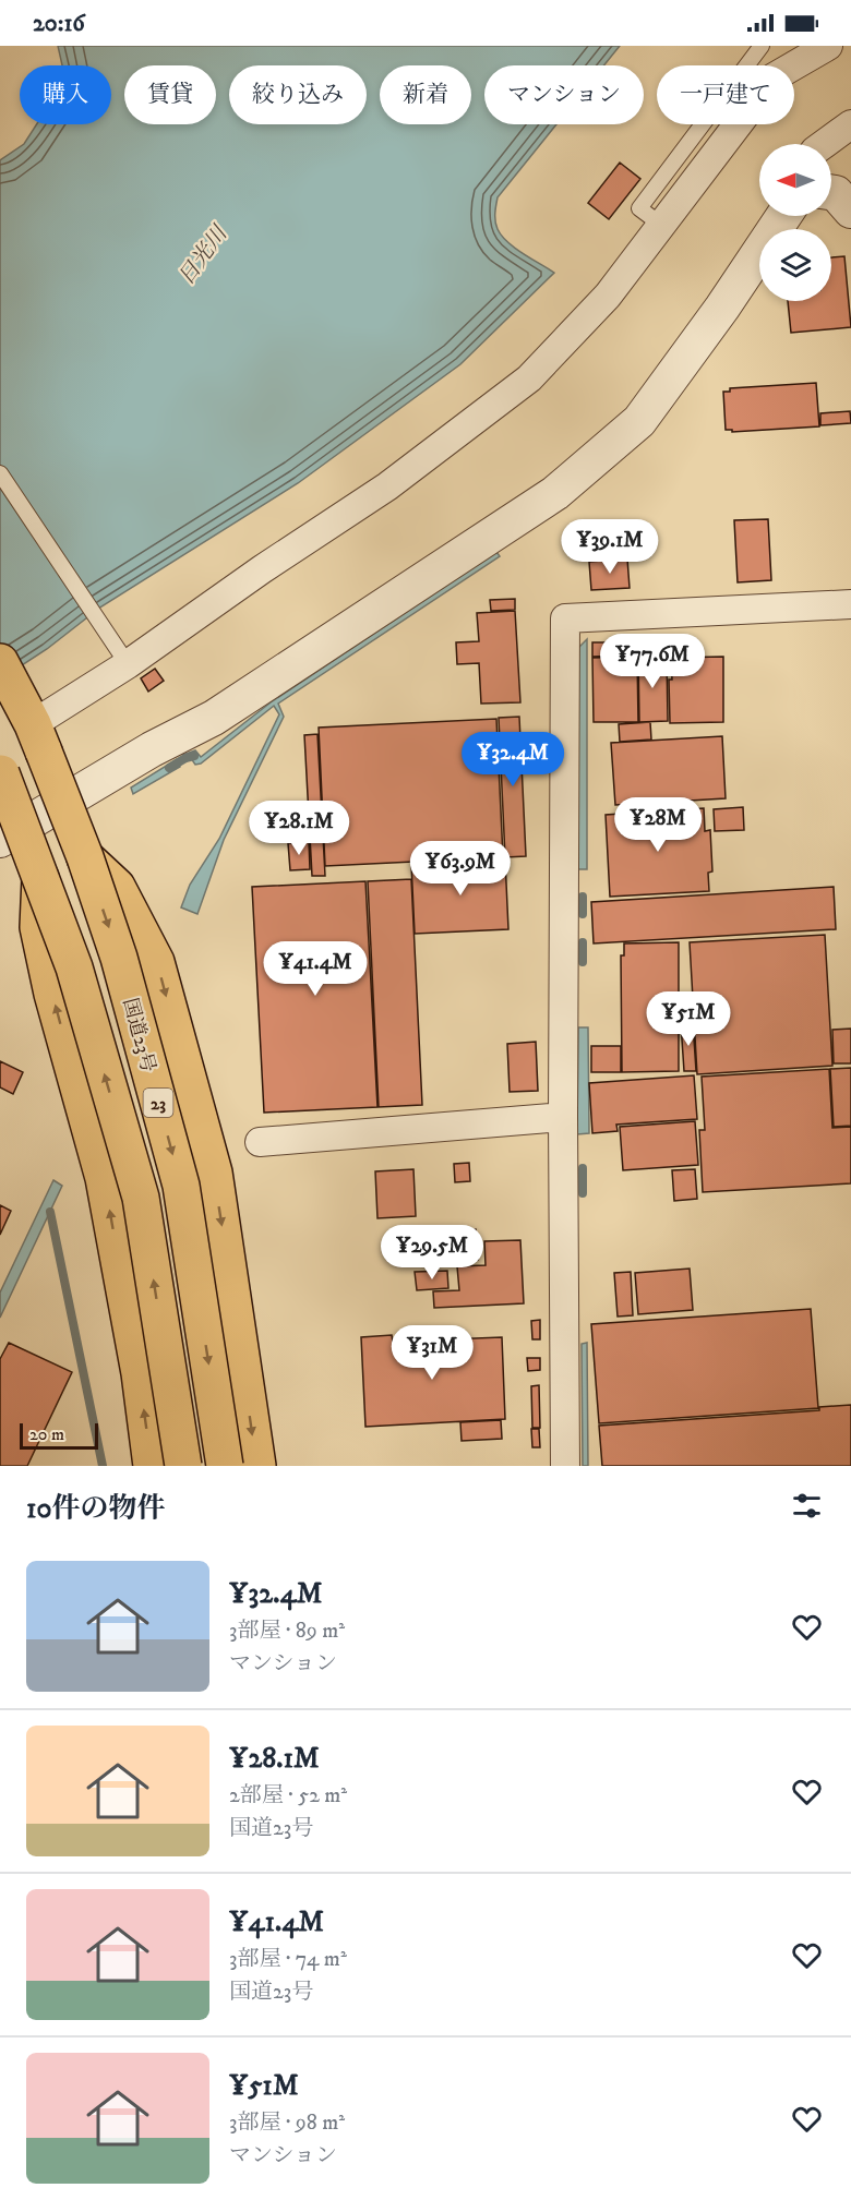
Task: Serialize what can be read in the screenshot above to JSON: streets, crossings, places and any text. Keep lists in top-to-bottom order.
{
  "streets": {
    "highway": ["国道23号", "23"]
  },
  "water": ["日光川"],
  "scale_bar": "20 m",
  "north": "left",
  "page": {
    "status": "20:16",
    "chip": [
      "購入",
      "賃貸",
      "絞り込み",
      "新着",
      "マンション",
      "一戸建て"
    ],
    "price": [
      "¥39.1M",
      "¥77.6M",
      "¥32.4M",
      "¥28M",
      "¥28.1M",
      "¥63.9M",
      "¥41.4M",
      "¥51M",
      "¥29.5M",
      "¥31M"
    ],
    "scale": "20 m",
    "heading": "10件の物件",
    "list": [
      {
        "name": "¥32.4M",
        "note": "3部屋 · 89 m² · マンション"
      },
      {
        "name": "¥28.1M",
        "note": "2部屋 · 52 m² · 国道23号"
      },
      {
        "name": "¥41.4M",
        "note": "3部屋 · 74 m² · 国道23号"
      },
      {
        "name": "¥51M",
        "note": "3部屋 · 98 m² · マンション"
      }
    ]
  }
}
